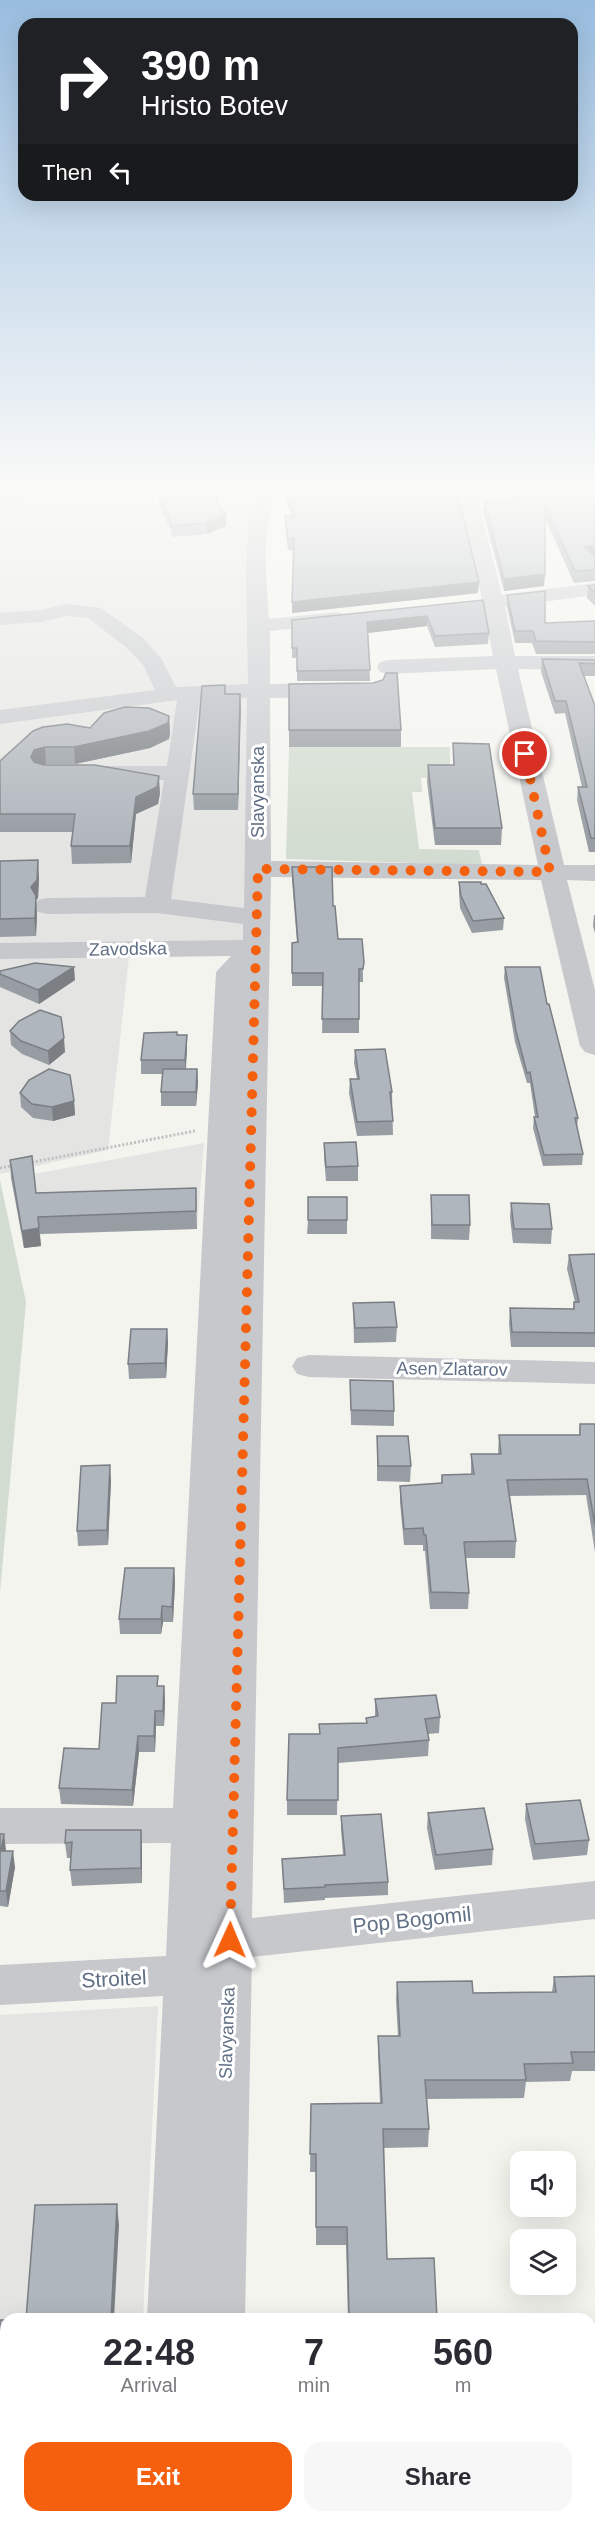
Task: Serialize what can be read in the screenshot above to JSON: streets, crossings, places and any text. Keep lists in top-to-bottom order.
{
  "streets": {
    "street": [
      "Slavyanska",
      "Zavodska",
      "Asen Zlatarov",
      "Pop Bogomil",
      "Stroitel"
    ]
  },
  "crossings": [
    ["Slavyanska", "Zavodska"],
    ["Slavyanska", "Pop Bogomil"],
    ["Slavyanska", "Stroitel"],
    ["Pop Bogomil", "Stroitel"]
  ],
  "page": {
    "turn": ["390 m", "Hristo Botev"],
    "then": "Then",
    "eta": [
      "22:48",
      "Arrival",
      "7",
      "min",
      "560",
      "m"
    ],
    "buttons": ["Exit", "Share"]
  }
}
